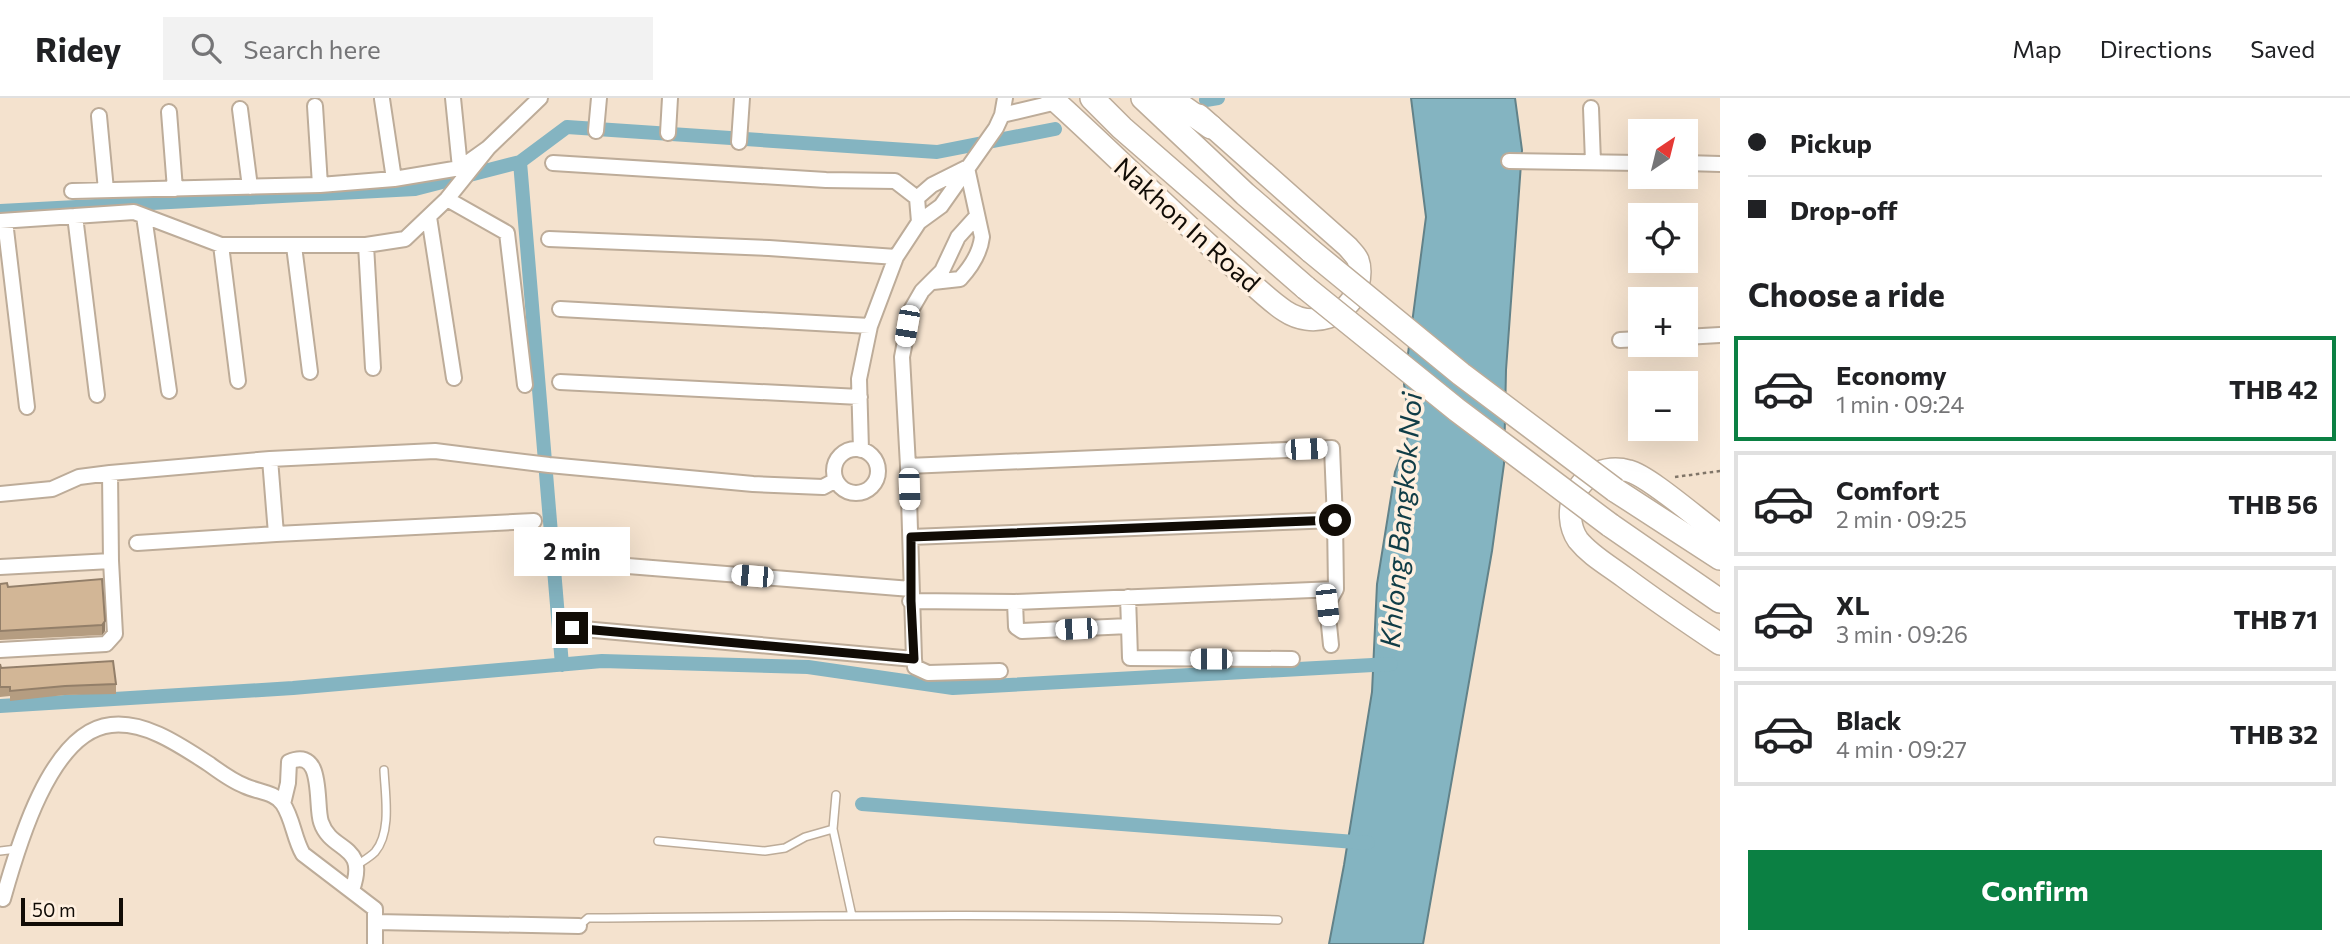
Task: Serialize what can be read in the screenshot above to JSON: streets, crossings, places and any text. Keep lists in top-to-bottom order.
{
  "streets": {
    "main road": ["Nakhon In Road"]
  },
  "water": ["Khlong Bangkok Noi"],
  "scale_bar": "50 m",
  "north": "top right",
  "page": {
    "header": "Ridey",
    "search": "Search here",
    "nav": ["Map", "Directions", "Saved"],
    "banner": ["Pickup", "Drop-off"],
    "map_buttons": ["+", "−"],
    "heading": "Choose a ride",
    "list": [
      {
        "name": "Economy",
        "note": "1 min · 09:24",
        "value": "THB 42"
      },
      {
        "name": "Comfort",
        "note": "2 min · 09:25",
        "value": "THB 56"
      },
      {
        "name": "XL",
        "note": "3 min · 09:26",
        "value": "THB 71"
      },
      {
        "name": "Black",
        "note": "4 min · 09:27",
        "value": "THB 32"
      }
    ],
    "bubble": "2 min",
    "buttons": "Confirm",
    "scale": "50 m"
  }
}
